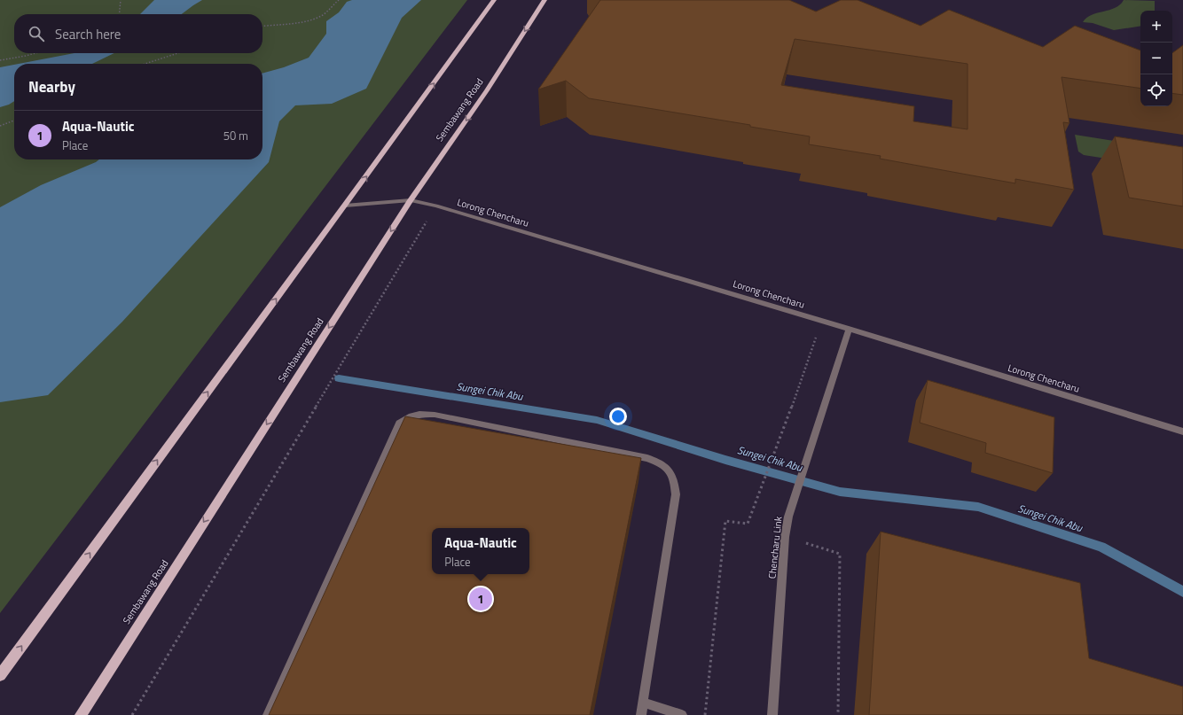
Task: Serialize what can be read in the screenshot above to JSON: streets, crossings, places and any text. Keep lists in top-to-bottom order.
{
  "streets": {
    "main road": ["Sembawang Road"],
    "street": ["Lorong Chencharu", "Chencharu Link"]
  },
  "crossings": [
    ["Sembawang Road", "Lorong Chencharu"],
    ["Lorong Chencharu", "Chencharu Link"]
  ],
  "water": ["Sungei Chik Abu"],
  "page": {
    "map_buttons": ["+", "−"],
    "search": "Search here",
    "heading": "Nearby",
    "list": [
      {
        "mark": "1",
        "name": "Aqua-Nautic",
        "note": "Place",
        "value": "50 m"
      }
    ],
    "popup": ["Aqua-Nautic", "Place"],
    "pins": "1"
  }
}
